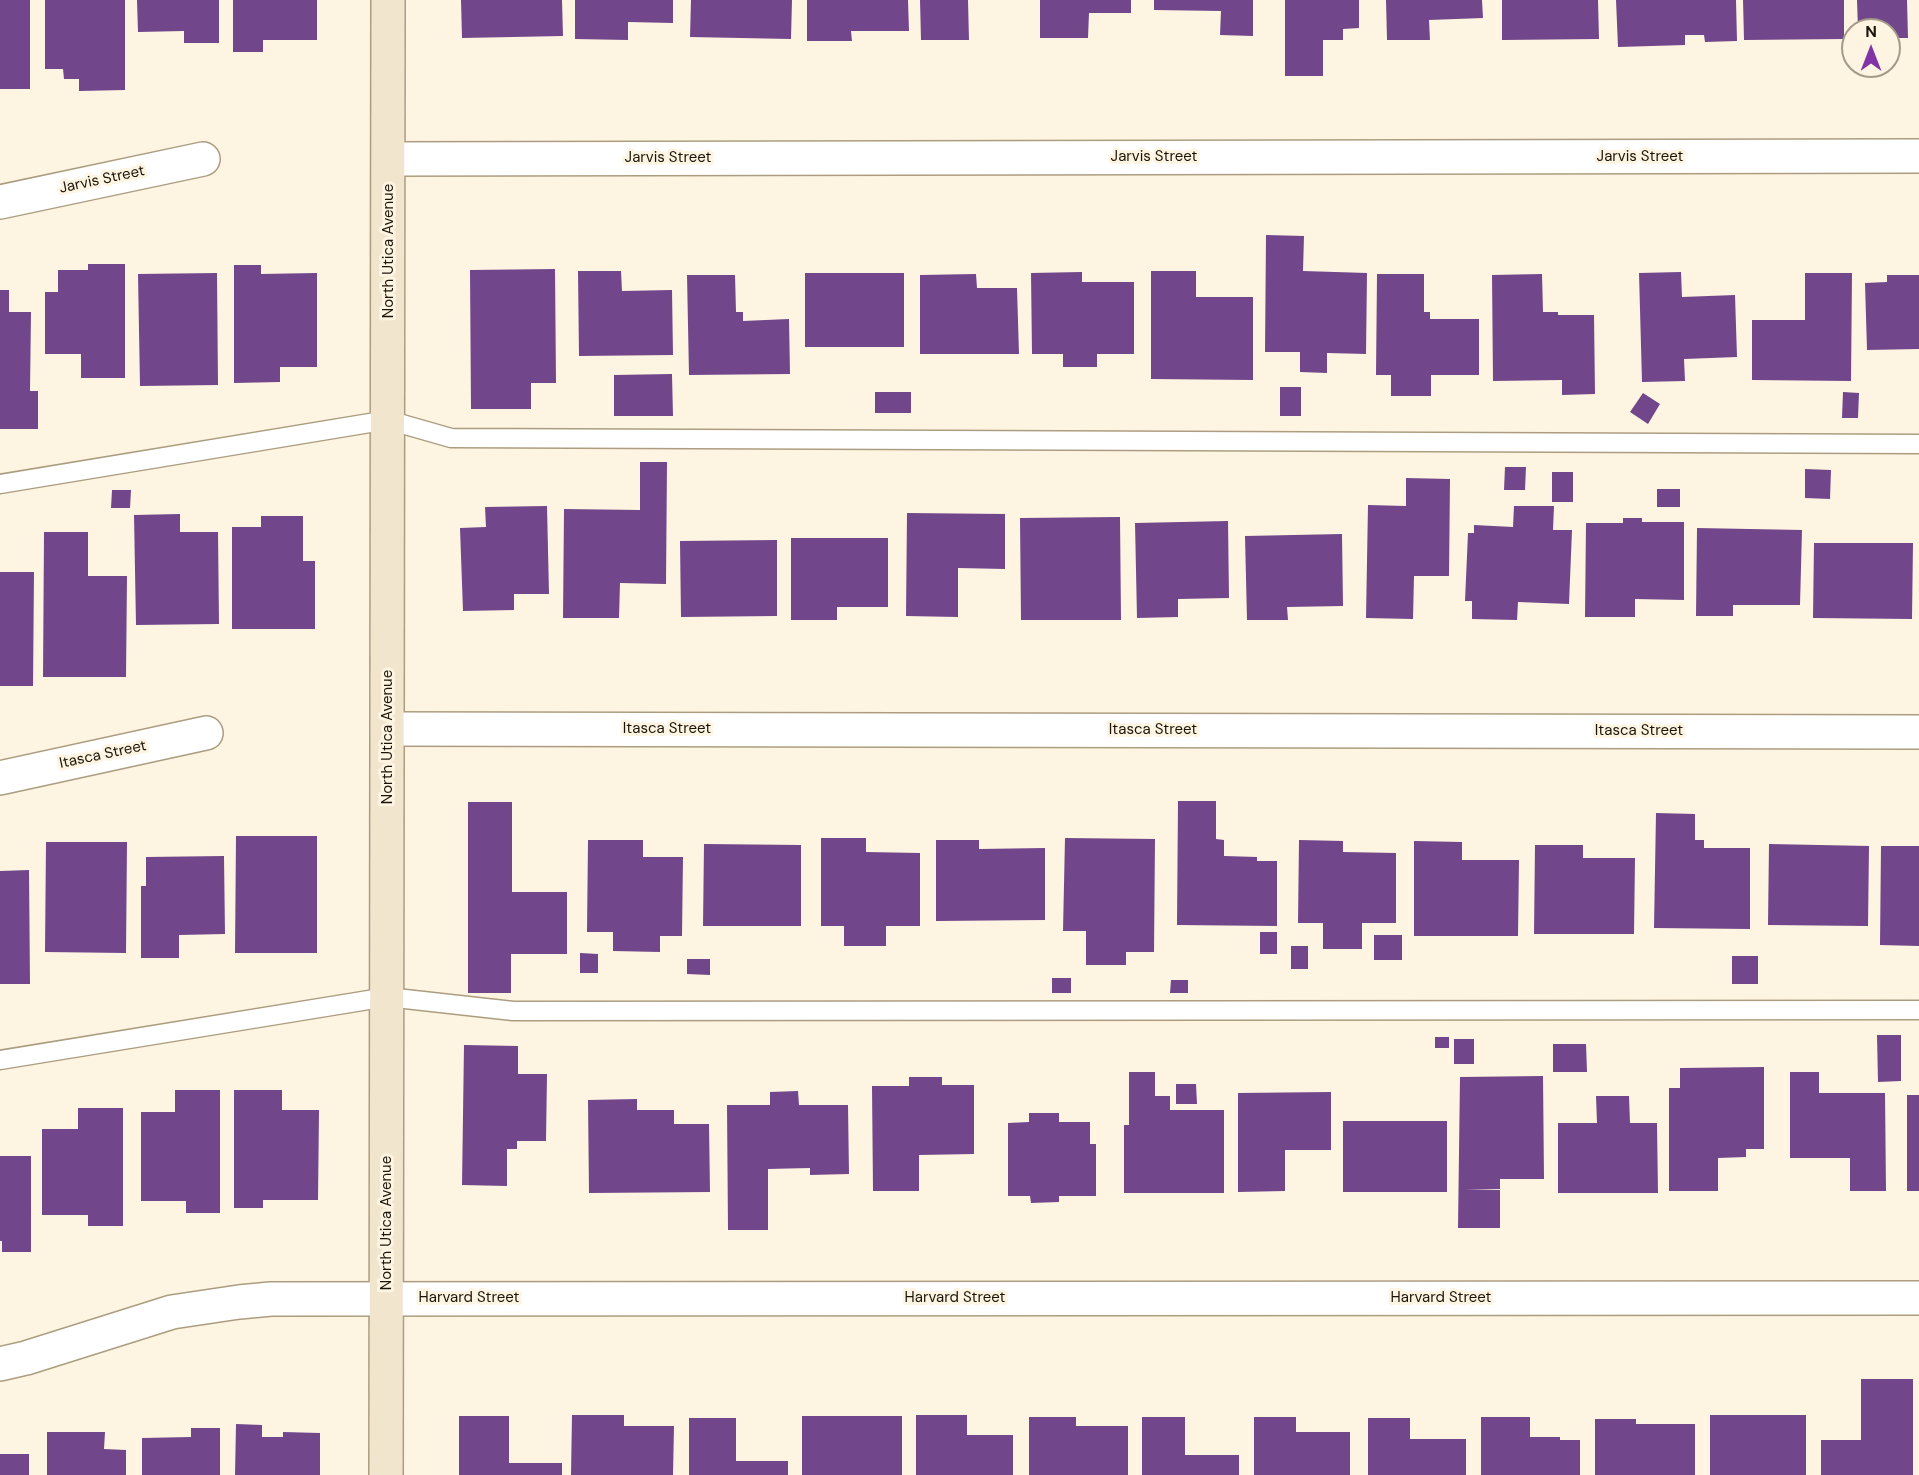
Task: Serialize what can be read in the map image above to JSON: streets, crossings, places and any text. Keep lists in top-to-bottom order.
{
  "streets": {
    "street": [
      "Jarvis Street",
      "North Utica Avenue",
      "Itasca Street",
      "Harvard Street"
    ]
  },
  "crossings": [
    ["Jarvis Street", "North Utica Avenue"],
    ["North Utica Avenue", "Itasca Street"],
    ["North Utica Avenue", "Harvard Street"]
  ],
  "north": "top"
}
